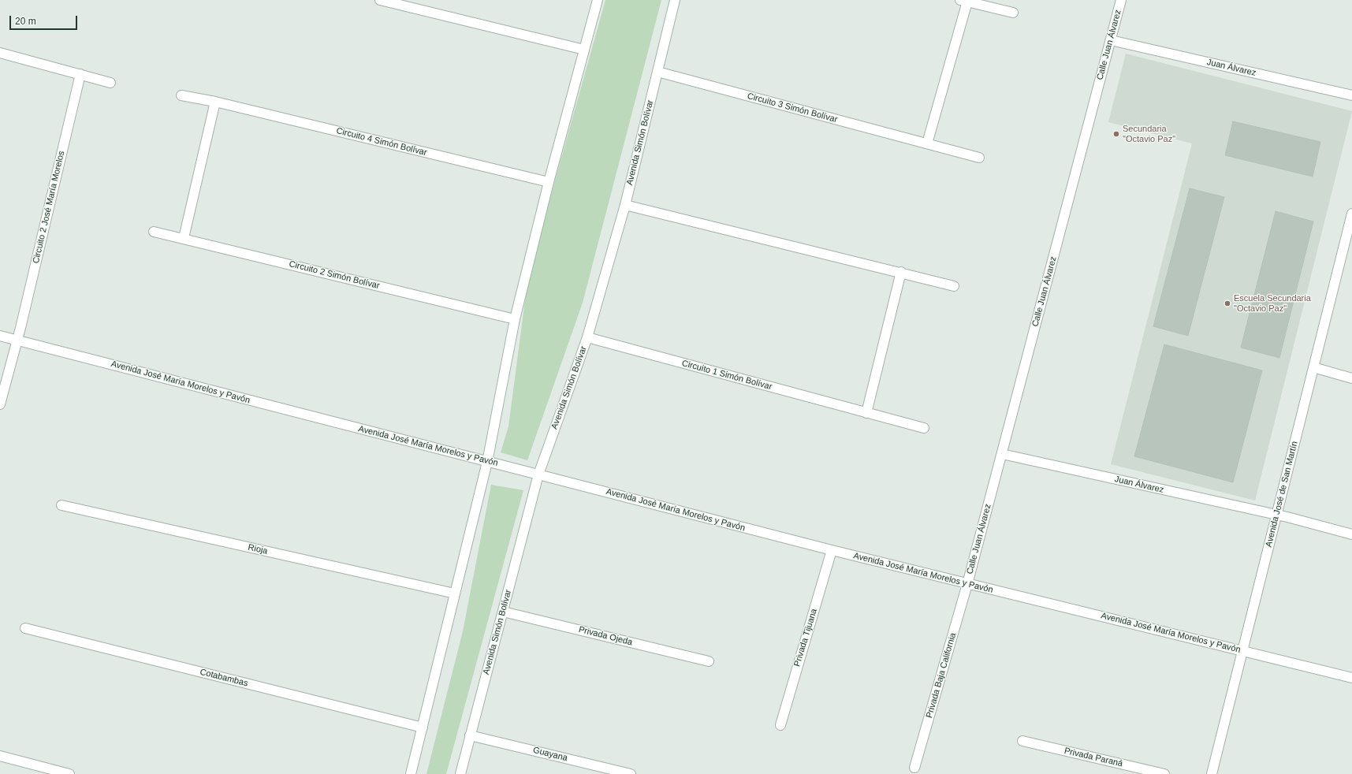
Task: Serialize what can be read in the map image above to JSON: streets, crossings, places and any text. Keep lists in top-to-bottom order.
{
  "streets": {
    "street": [
      "Calle Juan Álvarez",
      "Juan Álvarez",
      "Circuito 3 Simón Bolívar",
      "Circuito 4 Simón Bolívar",
      "Avenida Simón Bolívar",
      "Circuito 2 José María Morelos",
      "Circuito 2 Simón Bolívar",
      "Circuito 1 Simón Bolívar",
      "Avenida José María Morelos y Pavón",
      "Avenida José de San Martín",
      "Rioja",
      "Privada Ojeda",
      "Privada Tijuana",
      "Privada Baja California",
      "Cotabambas",
      "Guayana",
      "Privada Paraná"
    ]
  },
  "crossings": [
    ["Calle Juan Álvarez", "Juan Álvarez"],
    ["Calle Juan Álvarez", "Avenida José María Morelos y Pavón"],
    ["Calle Juan Álvarez", "Privada Baja California"],
    ["Juan Álvarez", "Avenida José de San Martín"],
    ["Circuito 3 Simón Bolívar", "Avenida Simón Bolívar"],
    ["Avenida Simón Bolívar", "Circuito 1 Simón Bolívar"],
    ["Avenida Simón Bolívar", "Avenida José María Morelos y Pavón"],
    ["Avenida Simón Bolívar", "Privada Ojeda"],
    ["Avenida Simón Bolívar", "Guayana"],
    ["Circuito 2 José María Morelos", "Avenida José María Morelos y Pavón"],
    ["Avenida José María Morelos y Pavón", "Avenida José de San Martín"],
    ["Avenida José María Morelos y Pavón", "Privada Tijuana"],
    ["Avenida José María Morelos y Pavón", "Privada Baja California"]
  ],
  "places": ["Secundaria \"Octavio Paz\"", "Escuela Secundaria \"Octavio Paz\""],
  "scale_bar": "20 m"
}
